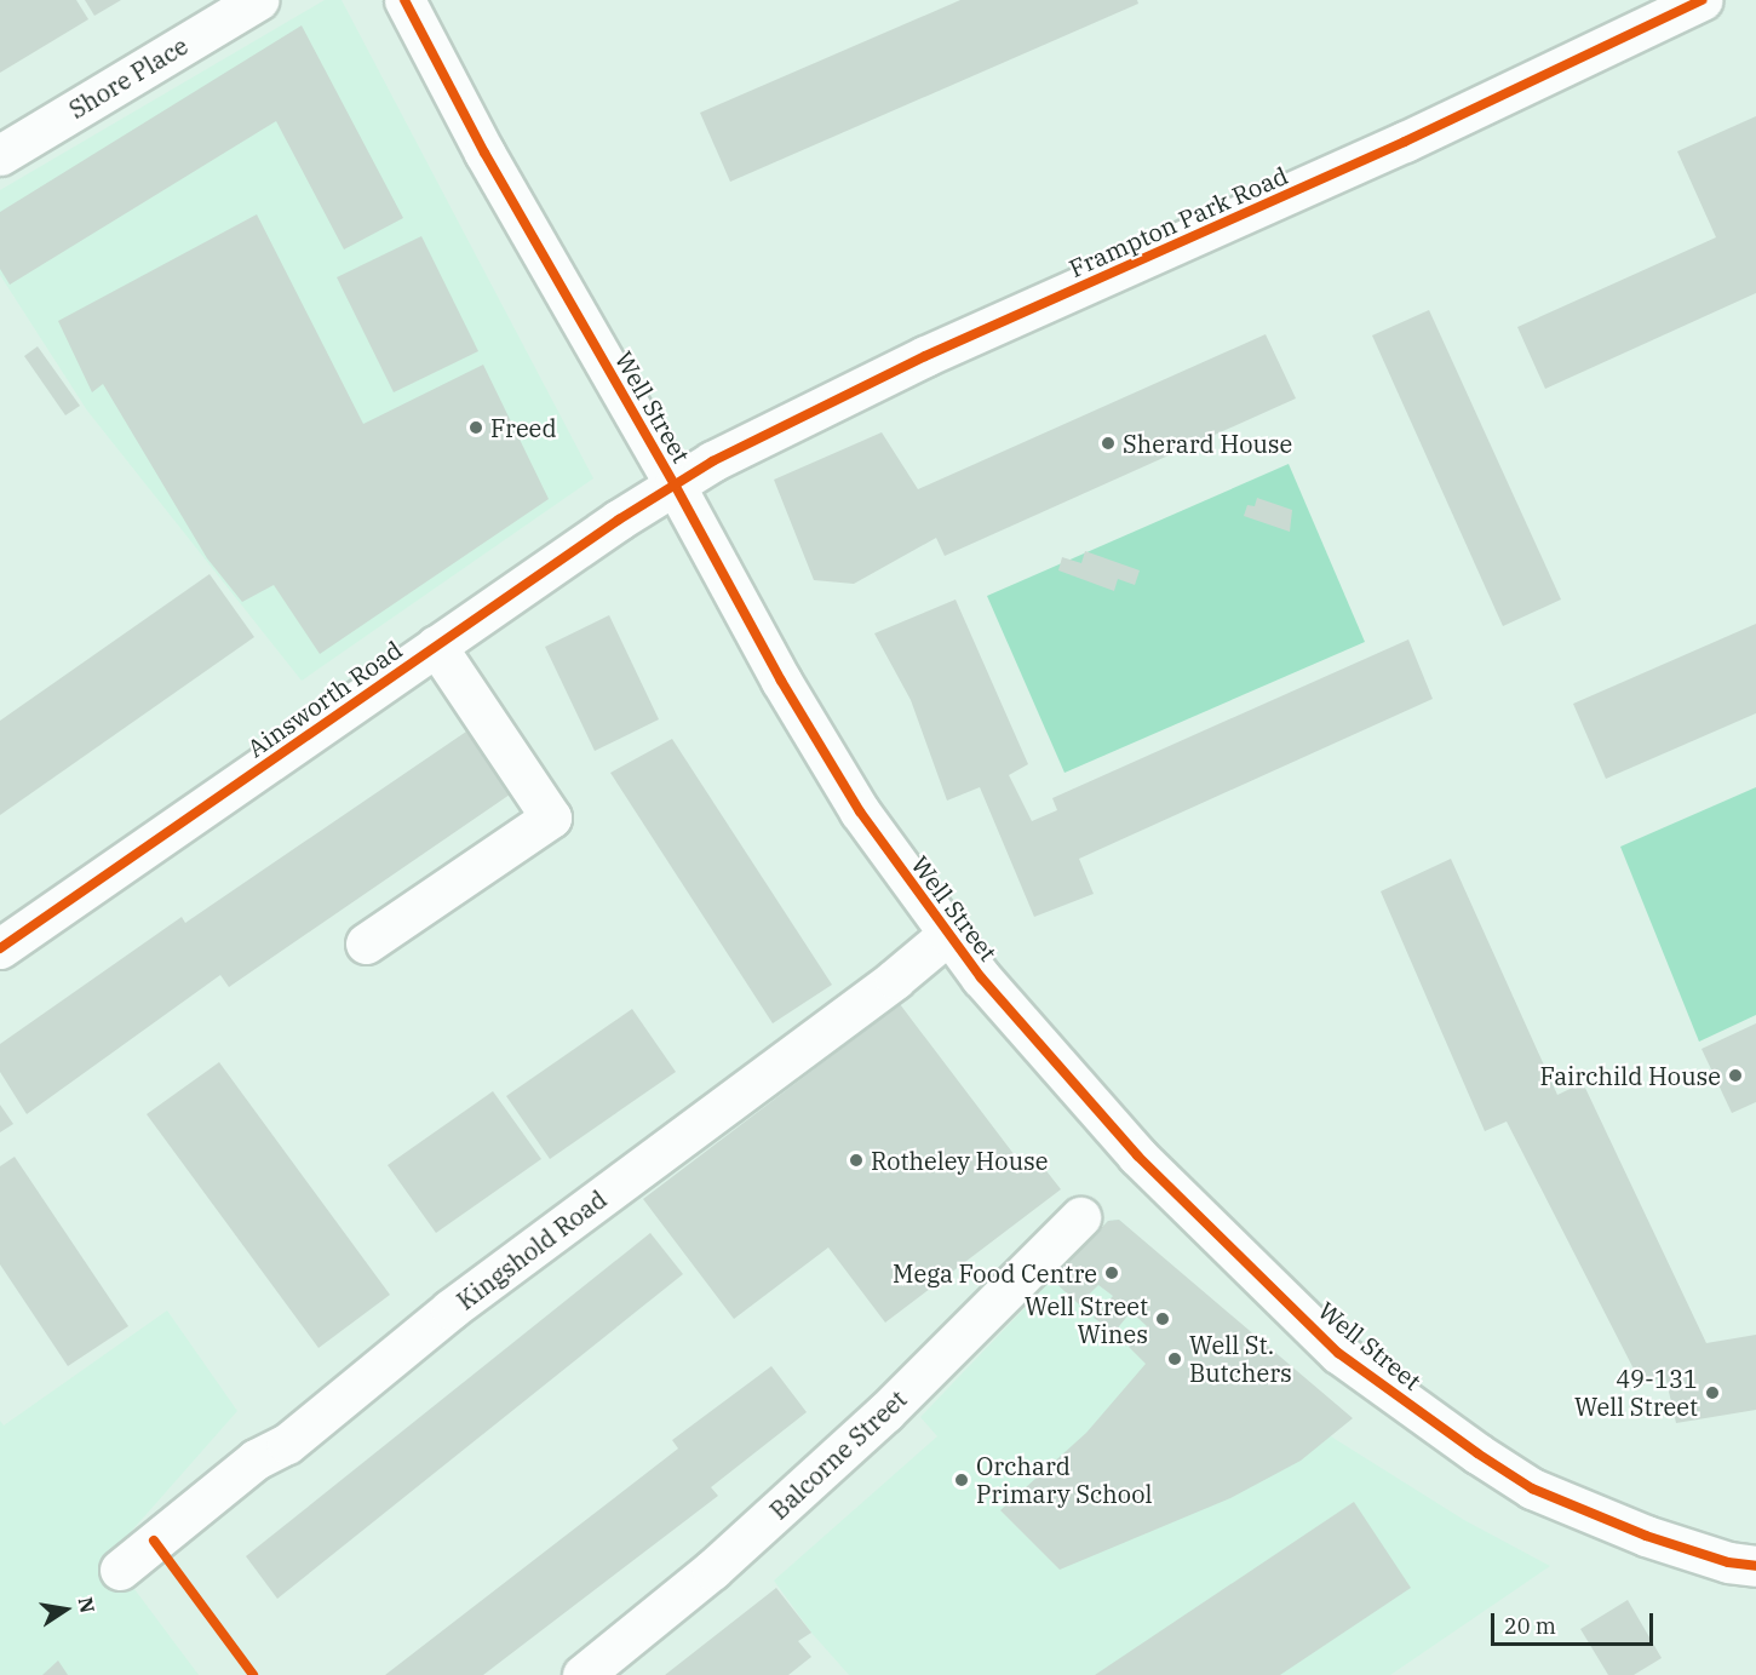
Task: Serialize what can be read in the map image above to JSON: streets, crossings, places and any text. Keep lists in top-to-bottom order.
{
  "streets": {
    "street": [
      "Shore Place",
      "Frampton Park Road",
      "Well Street",
      "Ainsworth Road",
      "Kingshold Road",
      "Balcorne Street"
    ]
  },
  "crossings": [
    ["Frampton Park Road", "Well Street"],
    ["Frampton Park Road", "Ainsworth Road"],
    ["Well Street", "Ainsworth Road"],
    ["Well Street", "Kingshold Road"]
  ],
  "places": [
    "Freed",
    "Sherard House",
    "Fairchild House",
    "Rotheley House",
    "Mega Food Centre",
    "Well Street Wines",
    "Well St. Butchers",
    "49-131 Well Street",
    "Orchard Primary School"
  ],
  "scale_bar": "20 m",
  "north": "right"
}
